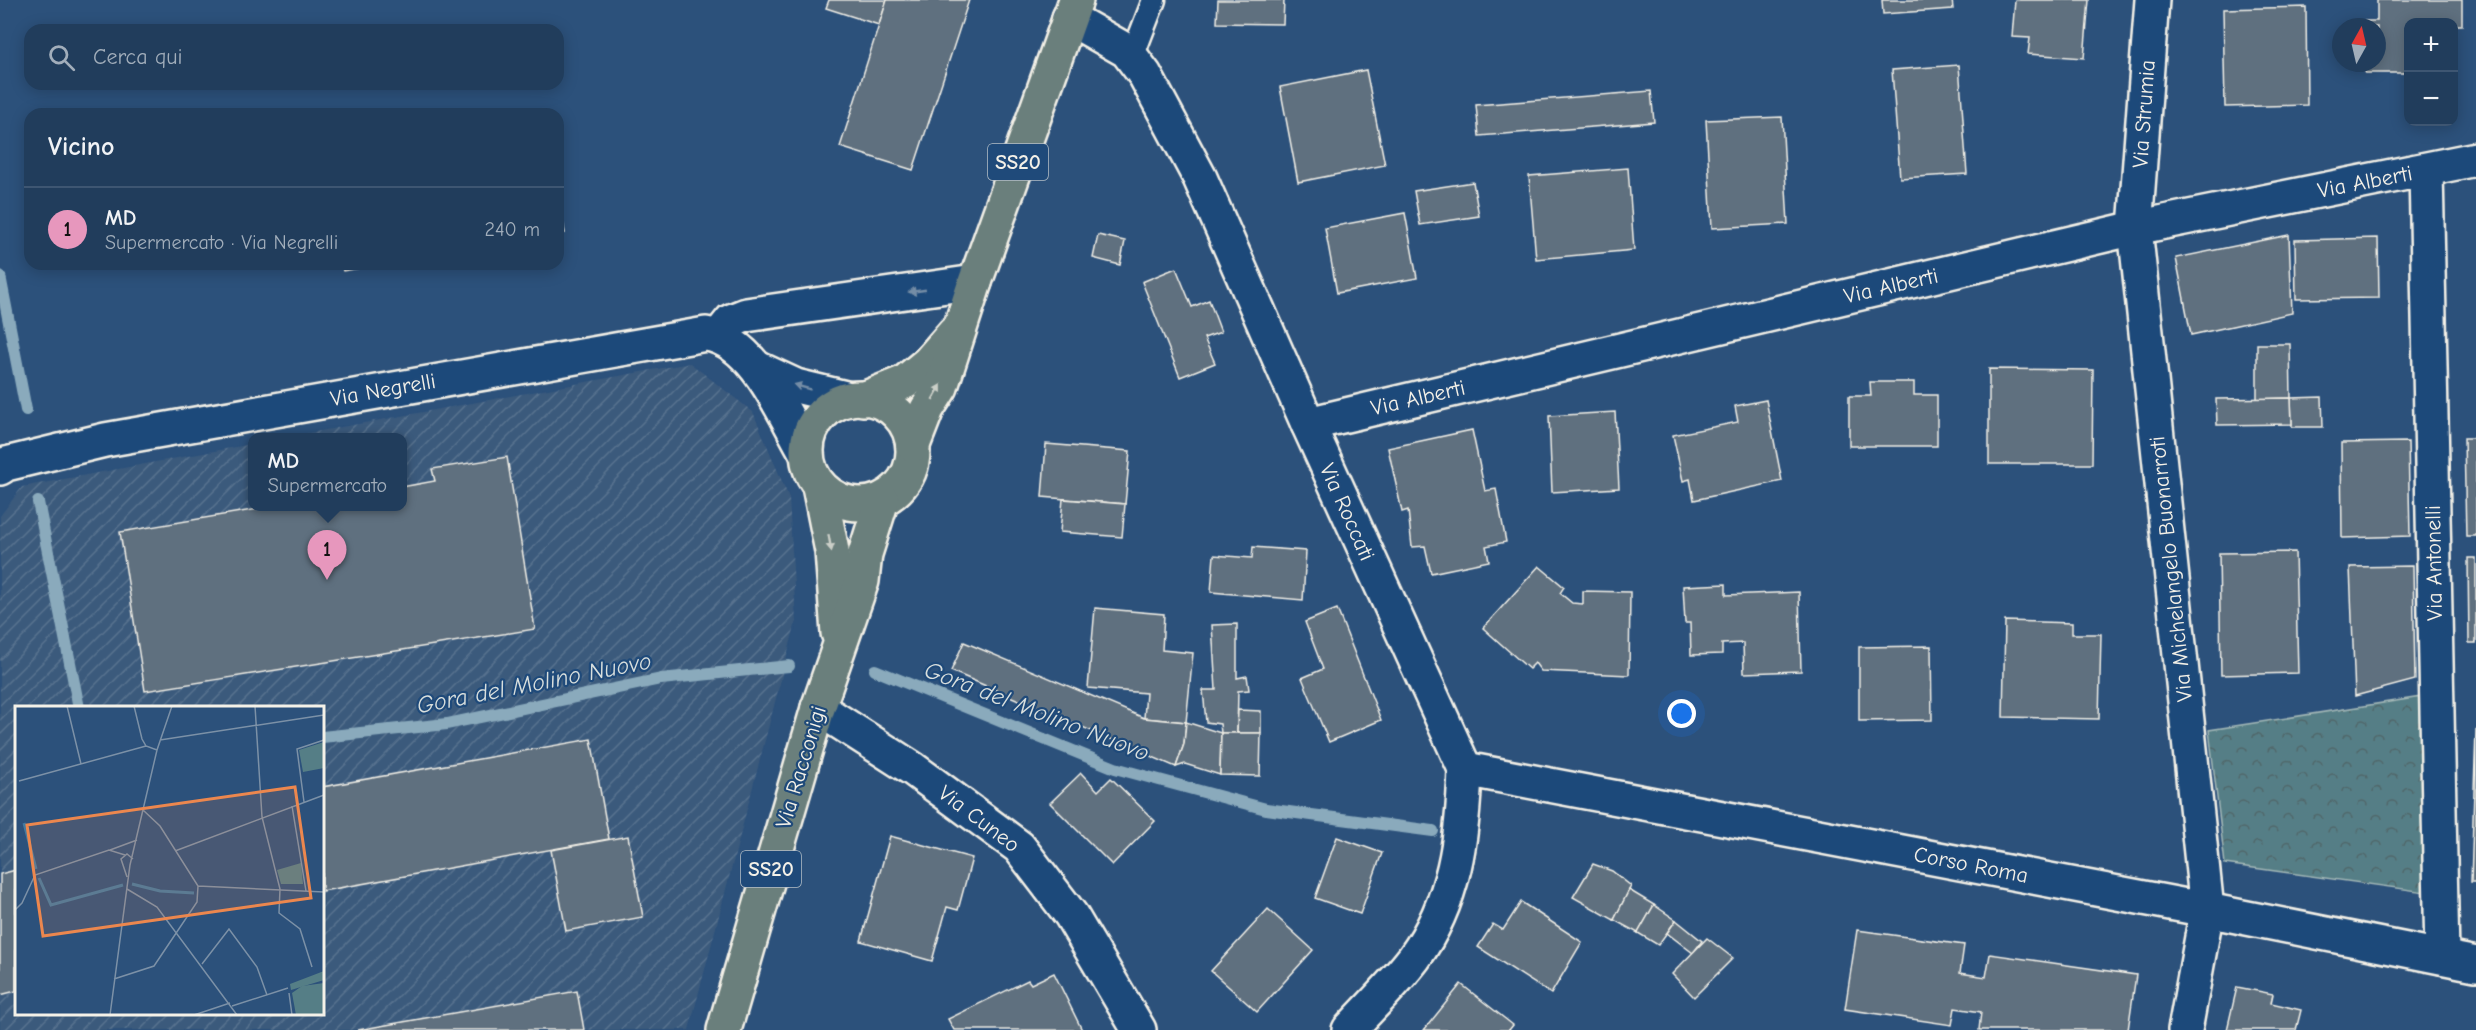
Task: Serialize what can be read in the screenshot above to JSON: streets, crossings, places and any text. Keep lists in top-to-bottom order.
{
  "streets": {
    "main road": ["SS20", "Via Racconigi"],
    "street": [
      "Via Strumia",
      "Via Alberti",
      "Via Negrelli",
      "Via Roccati",
      "Via Antonelli",
      "Via Michelangelo Buonarroti",
      "Via Cuneo",
      "Corso Roma"
    ]
  },
  "crossings": [
    ["Via Strumia", "Via Alberti"],
    ["Via Strumia", "Via Michelangelo Buonarroti"],
    ["SS20", "Via Roccati"],
    ["SS20", "Via Racconigi"],
    ["Via Alberti", "Via Roccati"],
    ["Via Alberti", "Via Antonelli"],
    ["Via Alberti", "Via Michelangelo Buonarroti"],
    ["Via Roccati", "Corso Roma"],
    ["Via Antonelli", "Corso Roma"],
    ["Via Michelangelo Buonarroti", "Corso Roma"],
    ["Via Racconigi", "Via Cuneo"]
  ],
  "water": ["Gora del Molino Nuovo"],
  "north": "top",
  "page": {
    "map_buttons": ["+", "−"],
    "search": "Cerca qui",
    "heading": "Vicino",
    "list": [
      {
        "mark": "1",
        "name": "MD",
        "note": "Supermercato · Via Negrelli",
        "value": "240 m"
      }
    ],
    "popup": ["MD", "Supermercato"],
    "pins": "1"
  }
}
